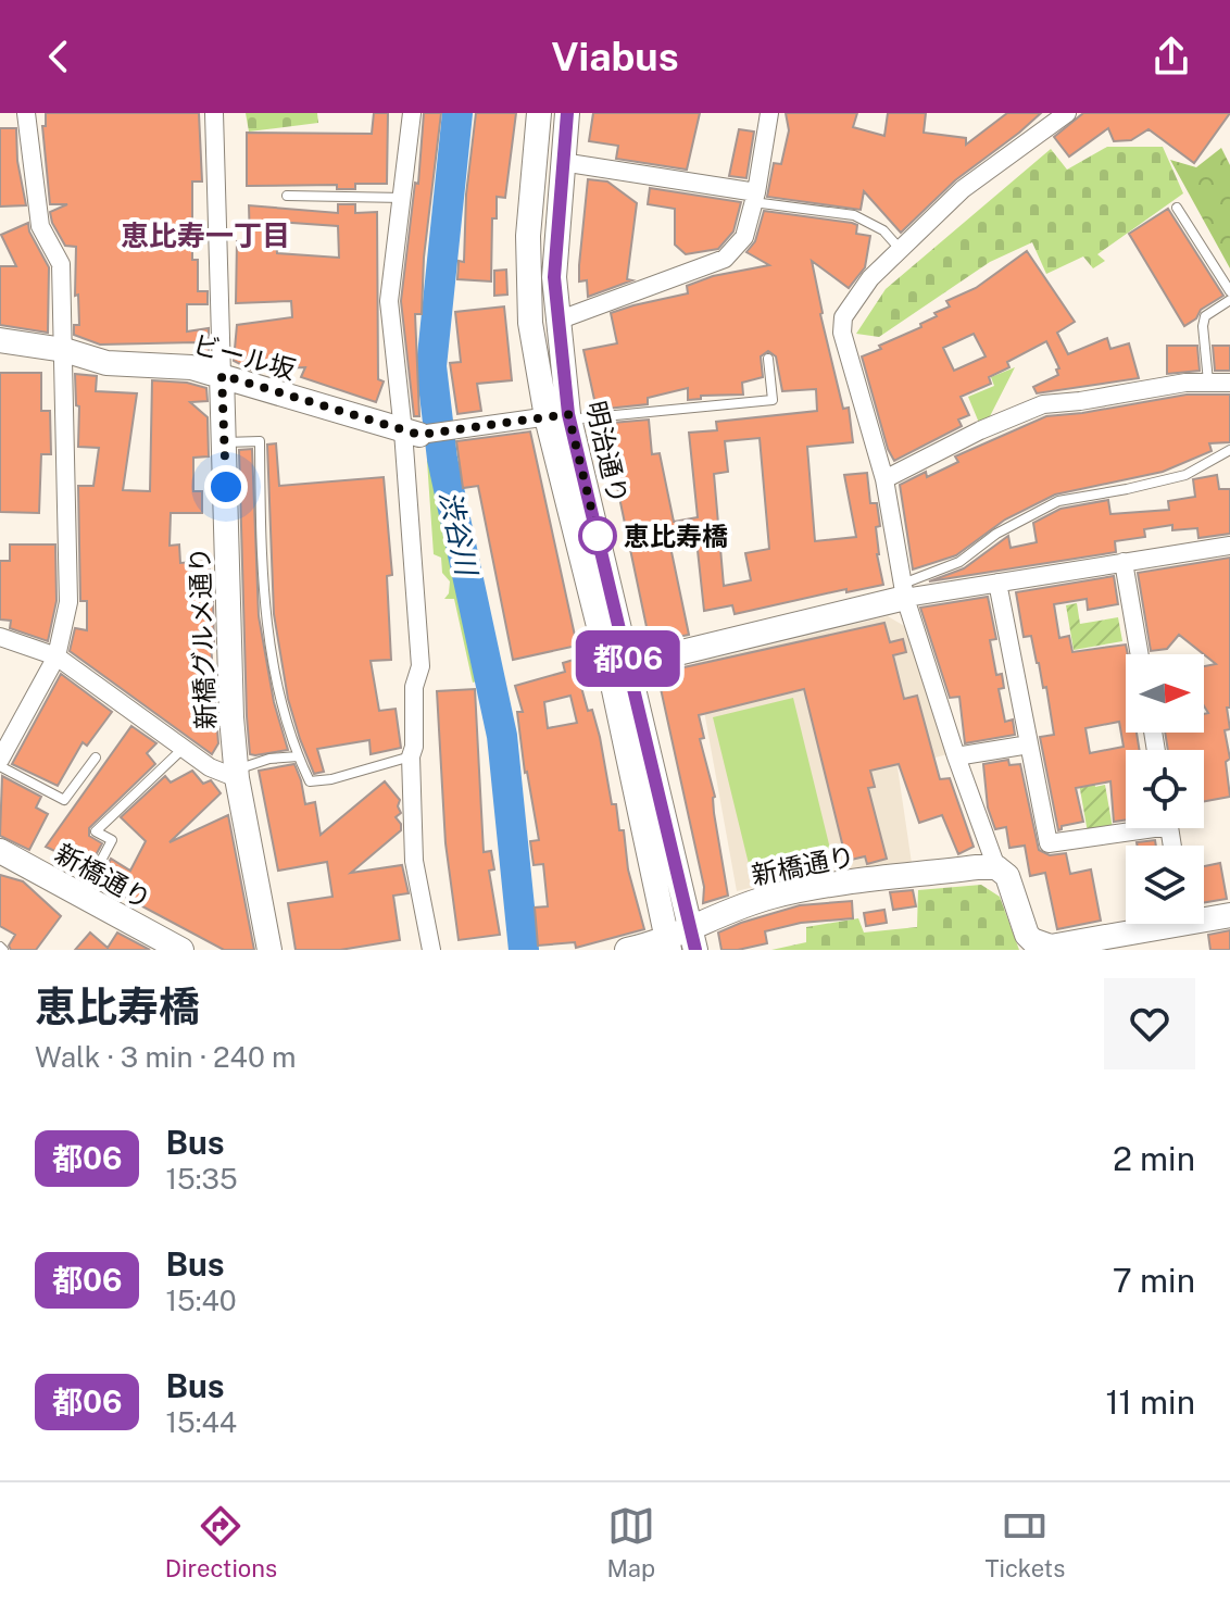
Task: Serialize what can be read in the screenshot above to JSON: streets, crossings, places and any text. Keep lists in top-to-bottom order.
{
  "streets": {
    "street": [
      "ビール坂",
      "明治通り",
      "新橋グルメ通り",
      "新橋通り"
    ]
  },
  "crossings": [
    ["ビール坂", "新橋グルメ通り"],
    ["明治通り", "新橋通り"]
  ],
  "districts": ["恵比寿一丁目"],
  "water": ["渋谷川"],
  "places": ["恵比寿橋"],
  "lines": ["bus line 都06"],
  "north": "right",
  "page": {
    "header": "Viabus",
    "on_map": "都06",
    "heading": ["恵比寿橋", "Walk · 3 min · 240 m"],
    "list": [
      {
        "mark": "都06",
        "name": "Bus",
        "note": "15:35",
        "value": "2 min"
      },
      {
        "mark": "都06",
        "name": "Bus",
        "note": "15:40",
        "value": "7 min"
      },
      {
        "mark": "都06",
        "name": "Bus",
        "note": "15:44",
        "value": "11 min"
      }
    ],
    "tabs": ["Directions", "Map", "Tickets"]
  }
}
